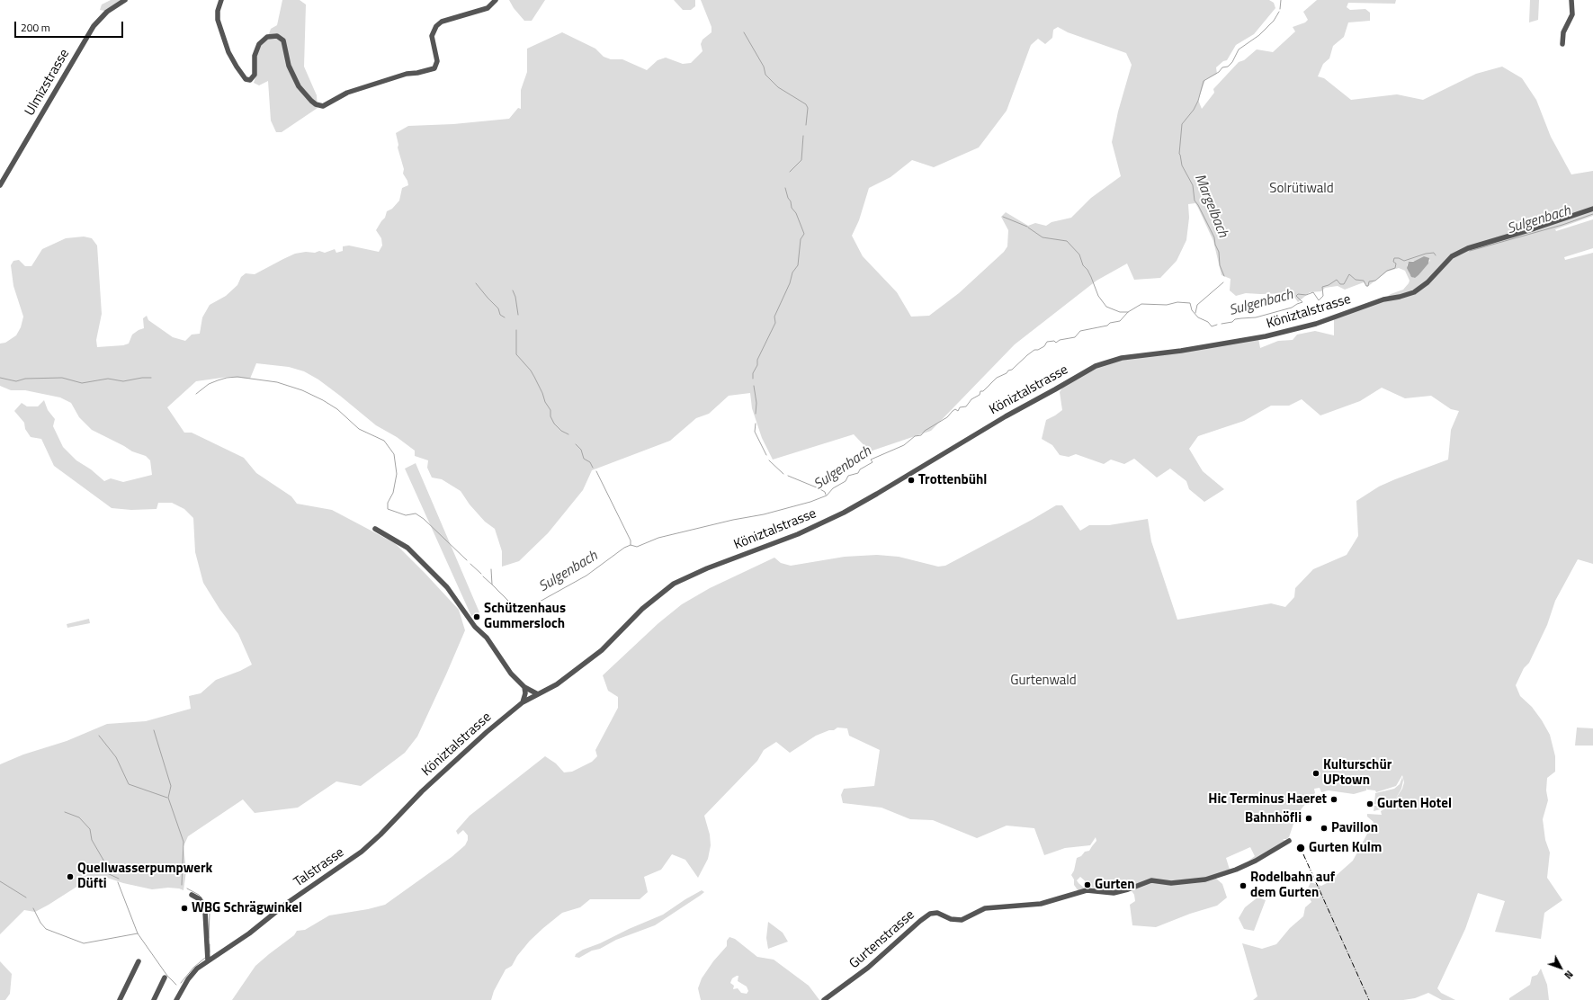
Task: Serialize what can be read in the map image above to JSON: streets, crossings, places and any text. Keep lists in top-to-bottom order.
{
  "streets": {
    "street": [
      "Ulmizstrasse",
      "Köniztalstrasse",
      "Talstrasse",
      "Gurtenstrasse"
    ]
  },
  "crossings": [
    ["Köniztalstrasse", "Talstrasse"]
  ],
  "water": ["Margelbach", "Sulgenbach"],
  "parks": ["Solrütiwald", "Gurtenwald"],
  "places": [
    "Trottenbühl",
    "Schützenhaus Gummersloch",
    "Kulturschür UPtown",
    "Hic Terminus Haeret",
    "Gurten Hotel",
    "Bahnhöfli",
    "Pavillon",
    "Gurten Kulm",
    "Quellwasserpumpwerk Düfti",
    "Gurten",
    "Rodelbahn auf dem Gurten",
    "WBG Schrägwinkel"
  ],
  "scale_bar": "200 m",
  "north": "bottom right"
}
